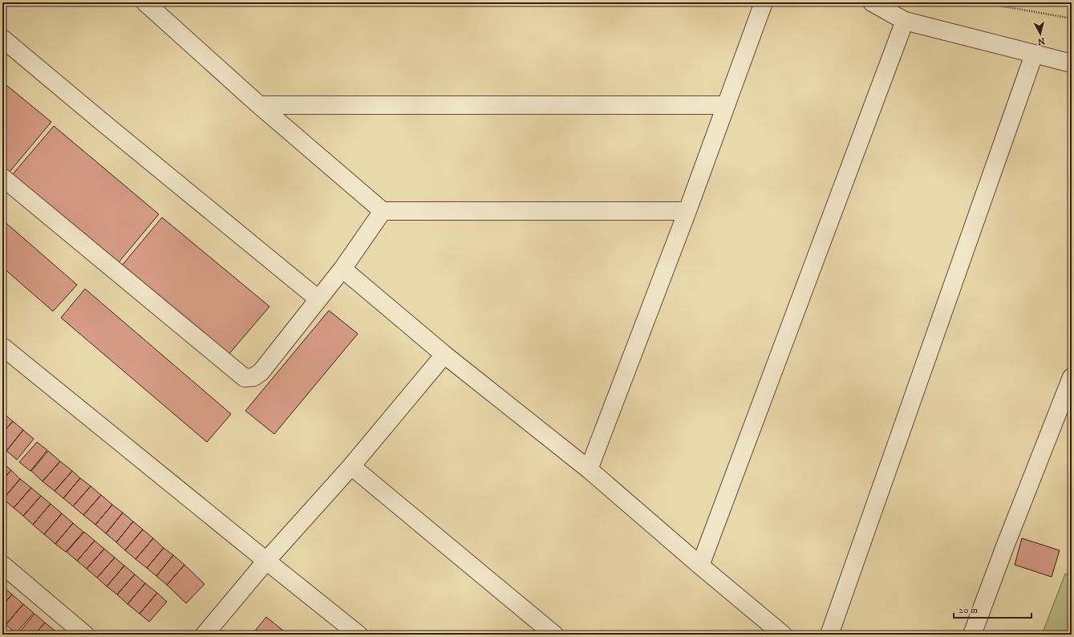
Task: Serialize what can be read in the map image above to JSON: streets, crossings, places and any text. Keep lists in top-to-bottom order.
{
  "scale_bar": "20 m",
  "north": "bottom"
}
